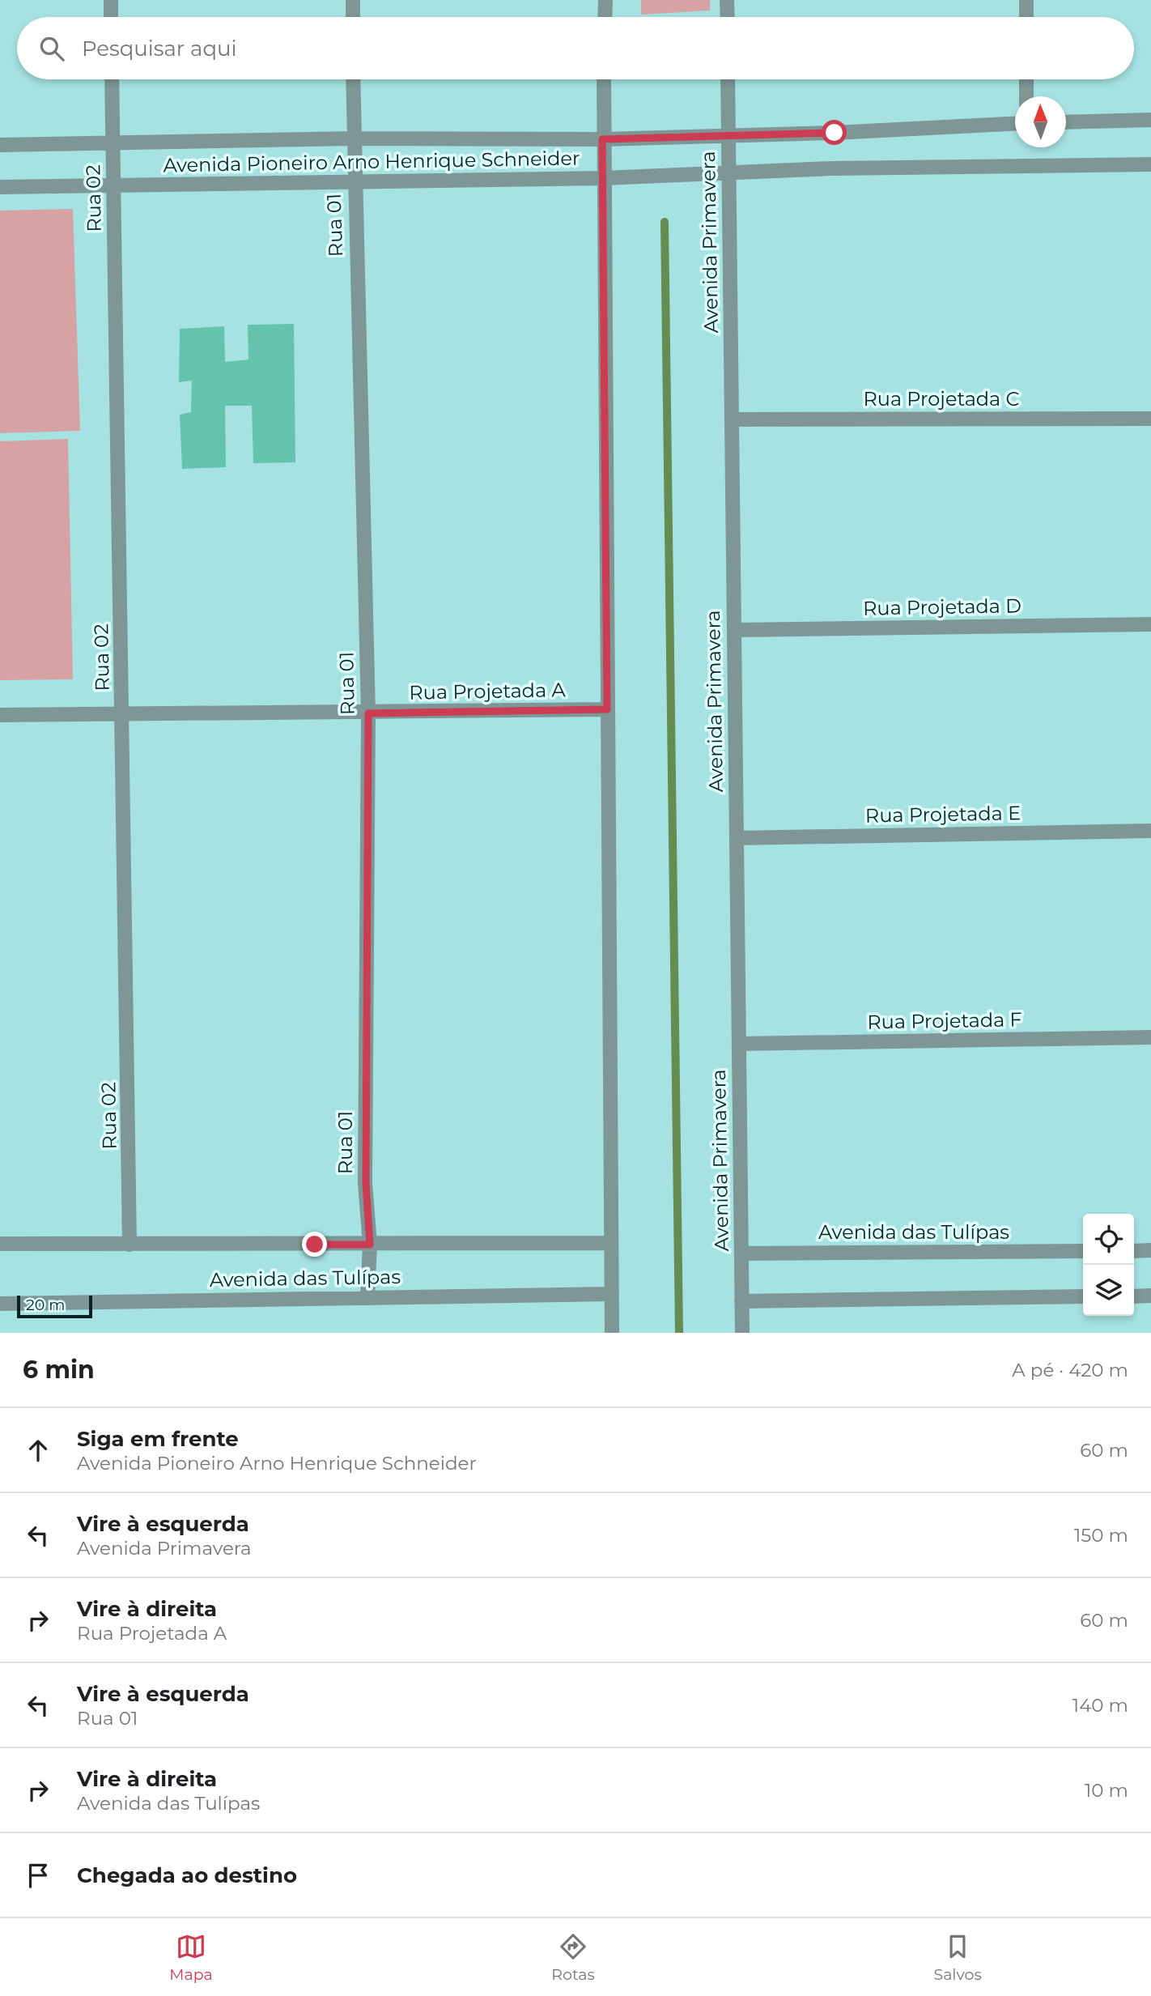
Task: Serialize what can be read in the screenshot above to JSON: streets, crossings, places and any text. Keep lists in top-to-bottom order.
{
  "streets": {
    "street": [
      "Avenida Pioneiro Arno Henrique Schneider",
      "Rua 02",
      "Rua 01",
      "Avenida Primavera",
      "Rua Projetada C",
      "Rua Projetada D",
      "Rua Projetada A",
      "Rua Projetada E",
      "Rua Projetada F",
      "Avenida das Tulípas"
    ]
  },
  "crossings": [
    ["Avenida Pioneiro Arno Henrique Schneider", "Rua 02"],
    ["Avenida Pioneiro Arno Henrique Schneider", "Rua 01"],
    ["Avenida Pioneiro Arno Henrique Schneider", "Avenida Primavera"],
    ["Rua 02", "Rua Projetada A"],
    ["Rua 02", "Avenida das Tulípas"],
    ["Rua 01", "Rua Projetada A"],
    ["Rua 01", "Avenida das Tulípas"],
    ["Avenida Primavera", "Rua Projetada C"],
    ["Avenida Primavera", "Rua Projetada D"],
    ["Avenida Primavera", "Rua Projetada E"],
    ["Avenida Primavera", "Rua Projetada F"],
    ["Avenida Primavera", "Avenida das Tulípas"]
  ],
  "scale_bar": "20 m",
  "north": "top",
  "page": {
    "search": "Pesquisar aqui",
    "scale": "20 m",
    "heading": ["6 min", "A pé · 420 m"],
    "list": [
      ["Siga em frente", "Avenida Pioneiro Arno Henrique Schneider", "60 m"],
      ["Vire à esquerda", "Avenida Primavera", "150 m"],
      ["Vire à direita", "Rua Projetada A", "60 m"],
      ["Vire à esquerda", "Rua 01", "140 m"],
      ["Vire à direita", "Avenida das Tulípas", "10 m"],
      "Chegada ao destino"
    ],
    "nav": ["Mapa", "Rotas", "Salvos"]
  }
}
